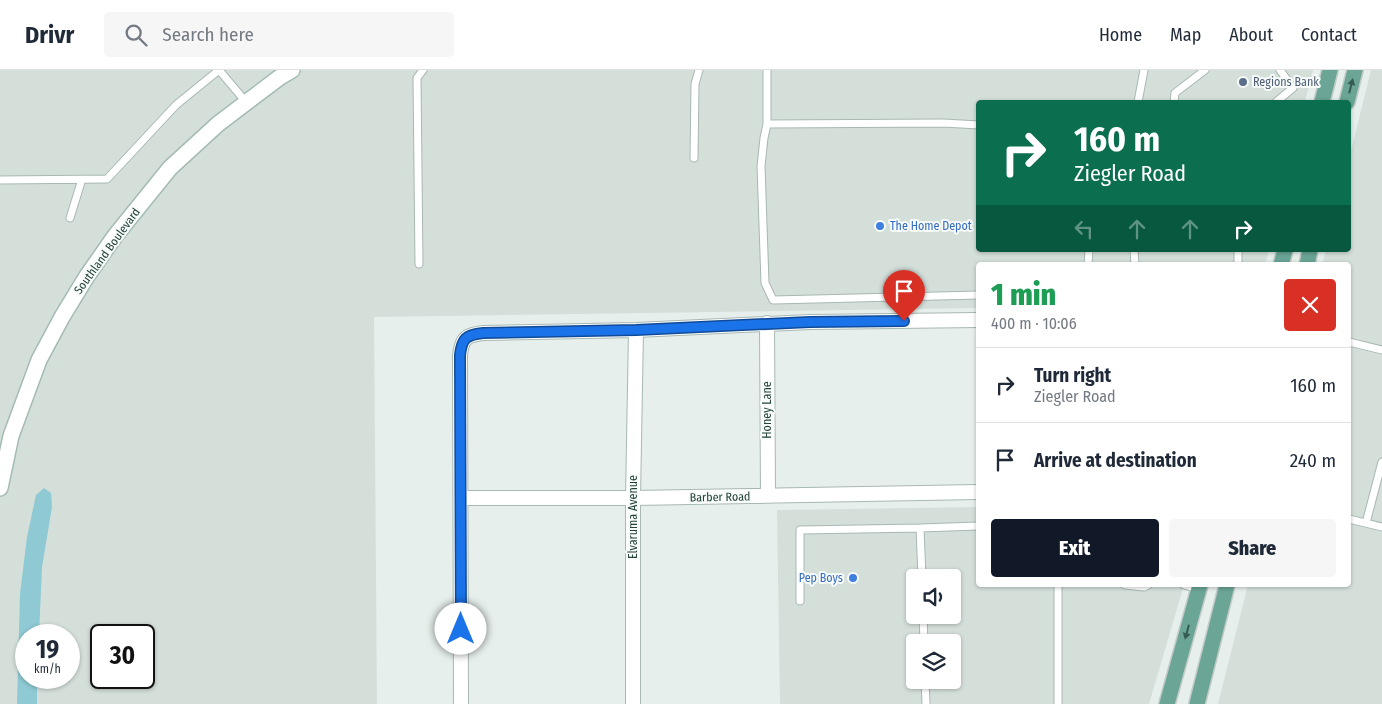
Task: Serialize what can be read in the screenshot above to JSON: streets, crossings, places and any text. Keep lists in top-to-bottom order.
{
  "streets": {
    "street": [
      "Southland Boulevard",
      "Honey Lane",
      "Barber Road",
      "Elvaruma Avenue"
    ]
  },
  "crossings": [
    ["Honey Lane", "Barber Road"],
    ["Barber Road", "Elvaruma Avenue"]
  ],
  "places": ["Regions Bank", "The Home Depot", "Pep Boys"],
  "page": {
    "header": "Drivr",
    "search": "Search here",
    "nav": [
      "Home",
      "Map",
      "About",
      "Contact"
    ],
    "turn": ["160 m", "Ziegler Road"],
    "heading": ["1 min", "400 m · 10:06"],
    "list": [
      {
        "name": "Turn right",
        "note": "Ziegler Road",
        "value": "160 m"
      },
      {
        "name": "Arrive at destination",
        "value": "240 m"
      }
    ],
    "buttons": ["Exit", "Share"],
    "speed": "19 km/h",
    "limit": "30"
  }
}
